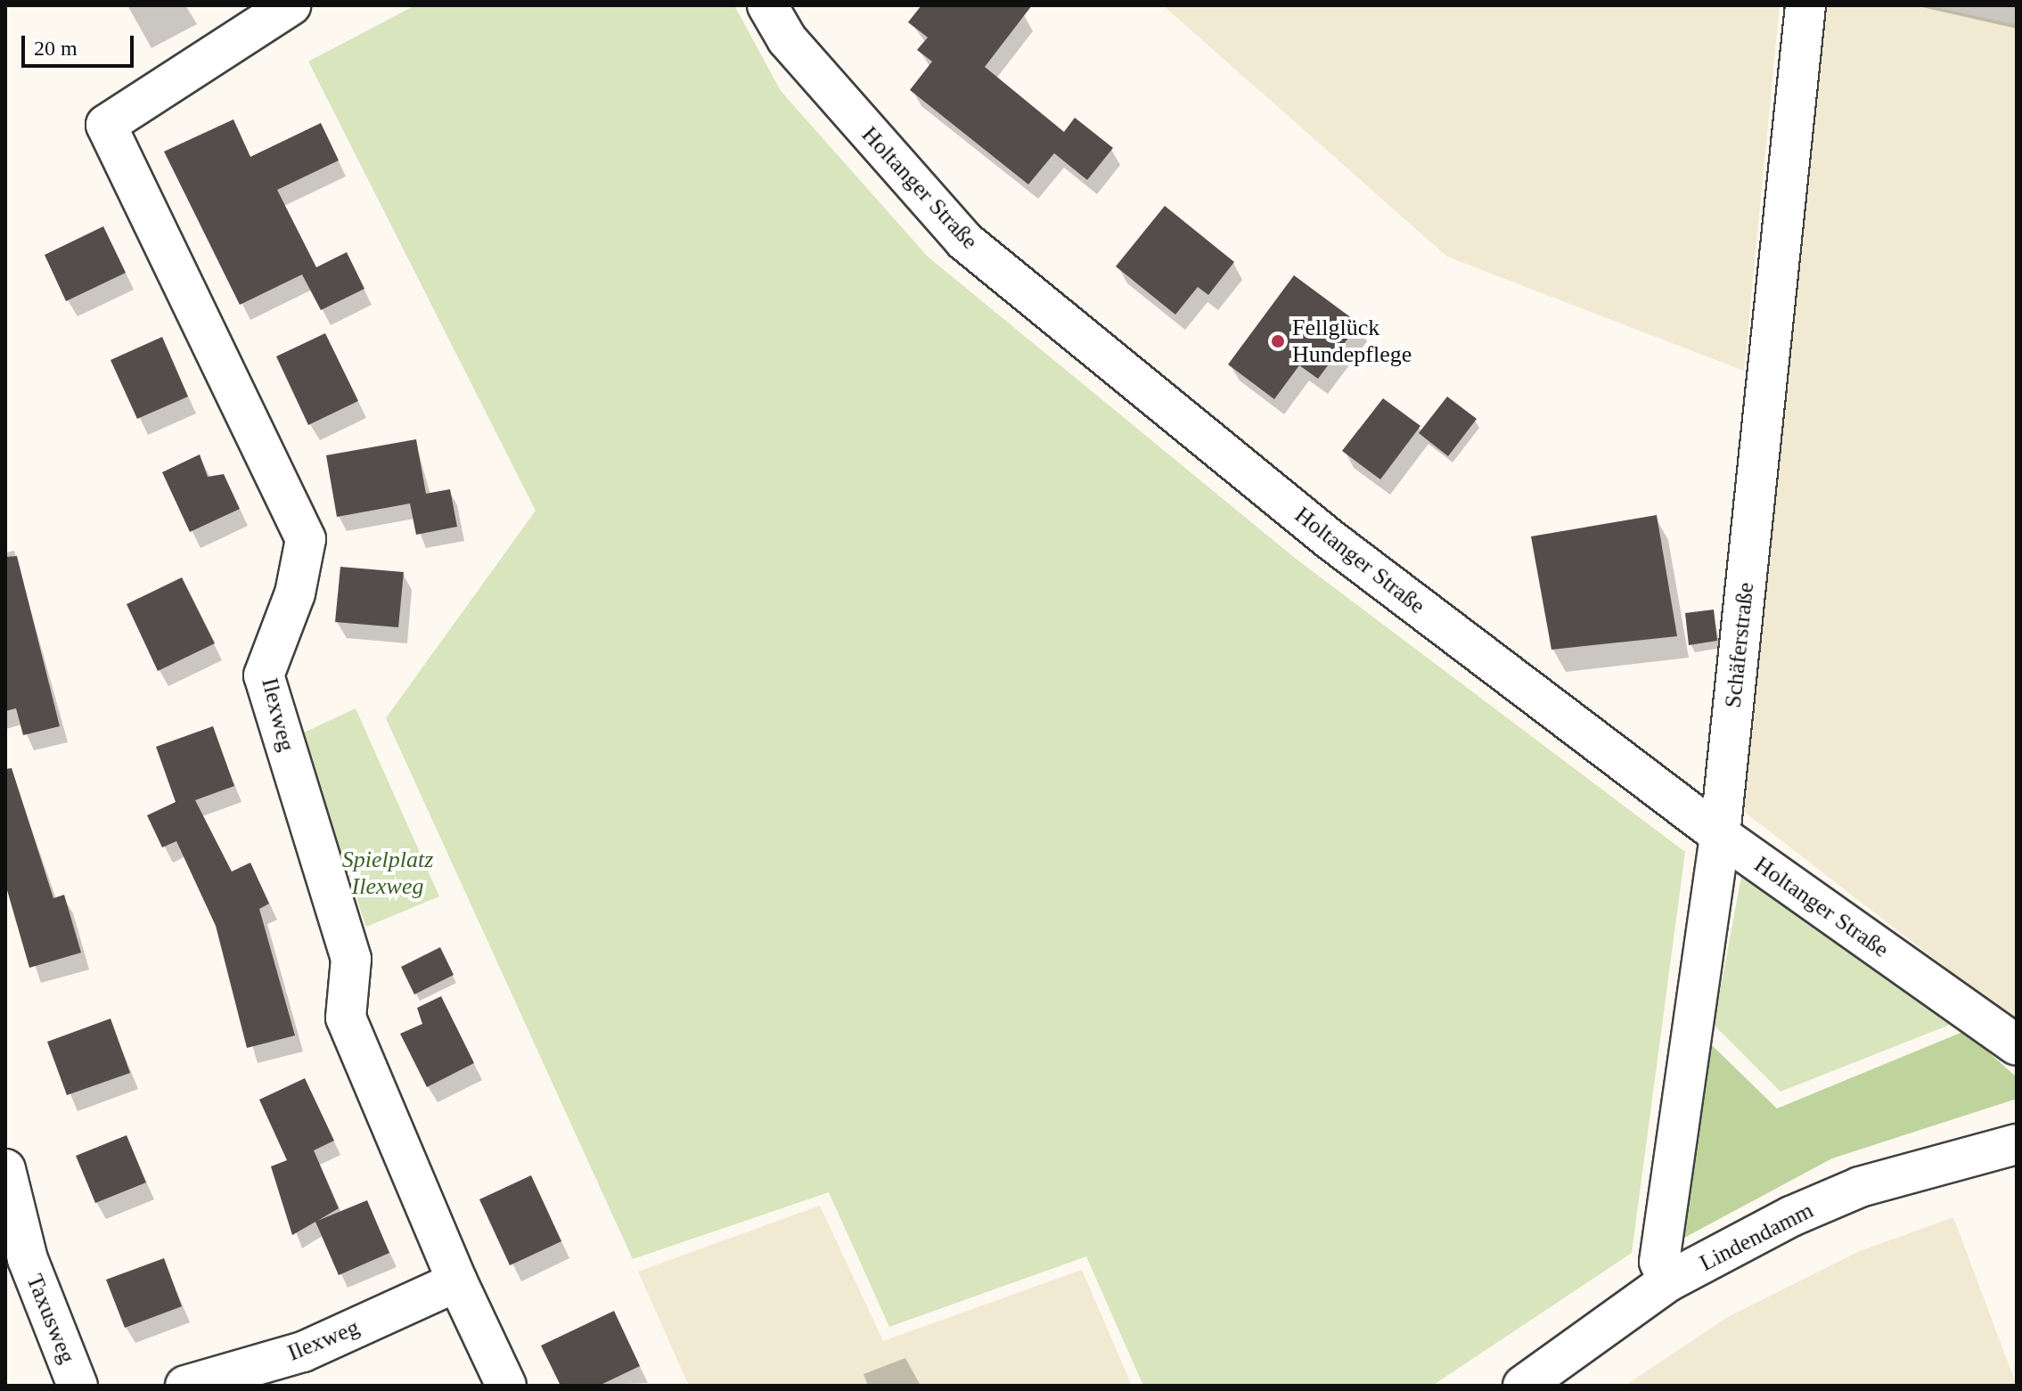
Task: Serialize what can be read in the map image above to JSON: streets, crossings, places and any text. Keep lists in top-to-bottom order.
{
  "streets": {
    "street": [
      "Holtanger Straße",
      "Schäferstraße",
      "Ilexweg",
      "Lindendamm",
      "Taxusweg"
    ]
  },
  "crossings": [
    ["Holtanger Straße", "Schäferstraße"],
    ["Schäferstraße", "Lindendamm"]
  ],
  "parks": ["Spielplatz Ilexweg"],
  "places": ["Fellglück Hundepflege"],
  "scale_bar": "20 m"
}
